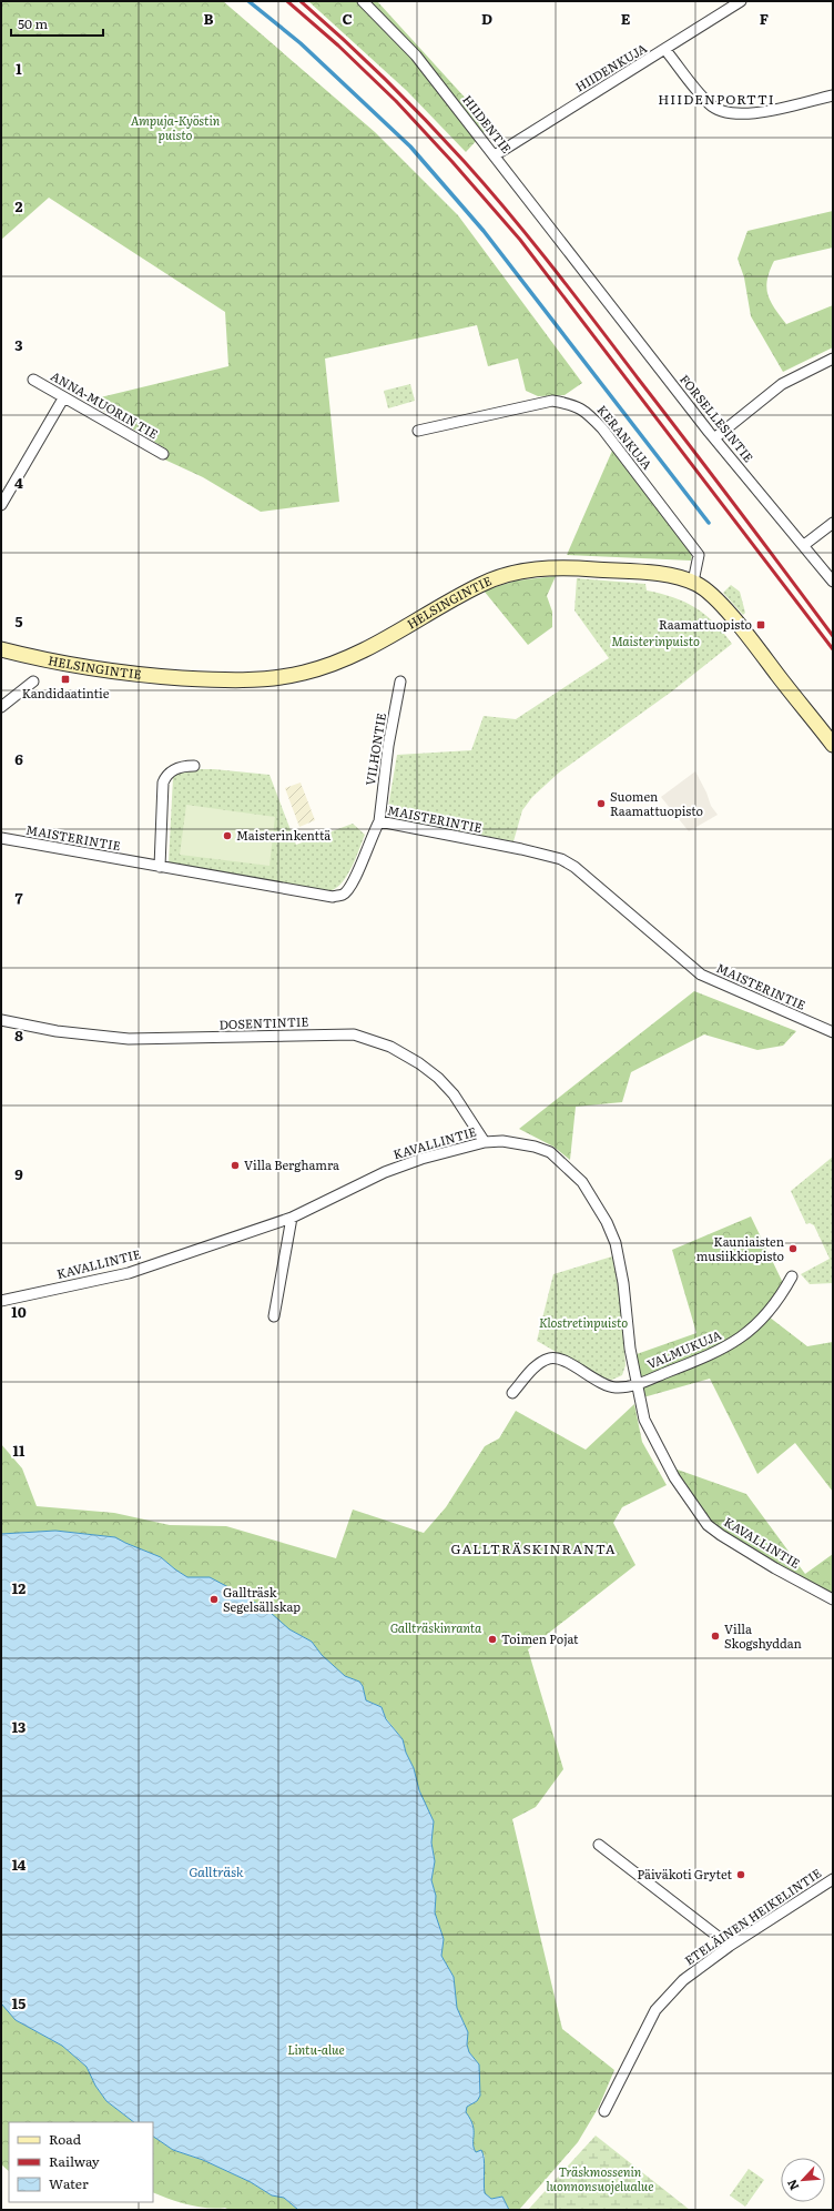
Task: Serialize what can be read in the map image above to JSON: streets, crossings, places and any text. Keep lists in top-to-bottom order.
{
  "streets": {
    "main road": ["HELSINGINTIE"],
    "street": [
      "HIIDENKUJA",
      "HIIDENTIE",
      "ANNA-MUORIN TIE",
      "FORSELLESINTIE",
      "KERANKUJA",
      "VILHONTIE",
      "MAISTERINTIE",
      "DOSENTINTIE",
      "KAVALLINTIE",
      "VALMUKUJA",
      "ETELÄINEN HEIKELINTIE"
    ]
  },
  "crossings": [
    ["HIIDENKUJA", "HIIDENTIE"],
    ["HIIDENTIE", "FORSELLESINTIE"],
    ["KERANKUJA", "HELSINGINTIE"],
    ["VILHONTIE", "MAISTERINTIE"],
    ["DOSENTINTIE", "KAVALLINTIE"],
    ["KAVALLINTIE", "VALMUKUJA"]
  ],
  "districts": ["HIIDENPORTTI", "GALLTRÄSKINRANTA"],
  "water": ["Gallträsk"],
  "parks": [
    "Ampuja-Kyöstin puisto",
    "Maisterinpuisto",
    "Klostretinpuisto",
    "Gallträskinranta",
    "Lintu-alue",
    "Träskmossenin luonnonsuojelualue"
  ],
  "places": {
    "transit": ["Raamattuopisto", "Kandidaatintie"],
    "other": [
      "Suomen Raamattuopisto",
      "Maisterinkenttä",
      "Villa Berghamra",
      "Kauniaisten musiikkiopisto",
      "Gallträsk Segelsällskap",
      "Villa Skogshyddan",
      "Toimen Pojat",
      "Päiväkoti Grytet"
    ]
  },
  "legend": ["Road", "Railway", "Water"],
  "scale_bar": "50 m",
  "north": "bottom left",
  "grid": {
    "columns": [
      "B",
      "C",
      "D",
      "E",
      "F"
    ],
    "rows": [
      "1",
      "2",
      "3",
      "4",
      "5",
      "6",
      "7",
      "8",
      "9",
      "10",
      "11",
      "12",
      "13",
      "14",
      "15"
    ]
  }
}
